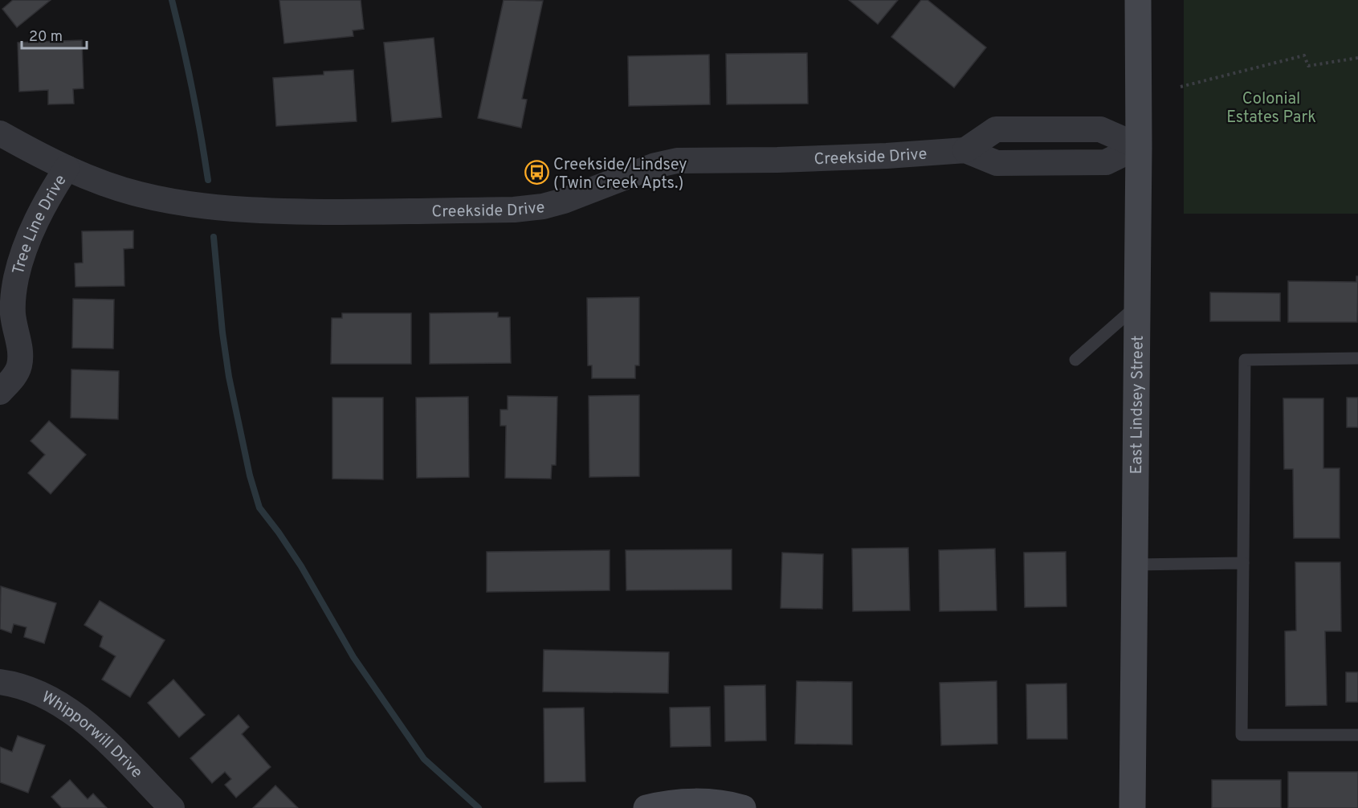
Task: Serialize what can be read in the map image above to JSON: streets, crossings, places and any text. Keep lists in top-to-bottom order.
{
  "streets": {
    "street": [
      "Creekside Drive",
      "Tree Line Drive",
      "East Lindsey Street",
      "Whipporwill Drive"
    ]
  },
  "crossings": [
    ["Creekside Drive", "Tree Line Drive"],
    ["Creekside Drive", "East Lindsey Street"]
  ],
  "parks": ["Colonial Estates Park"],
  "places": {
    "bus stop": ["Creekside/Lindsey (Twin Creek Apts.)"]
  },
  "scale_bar": "20 m"
}
